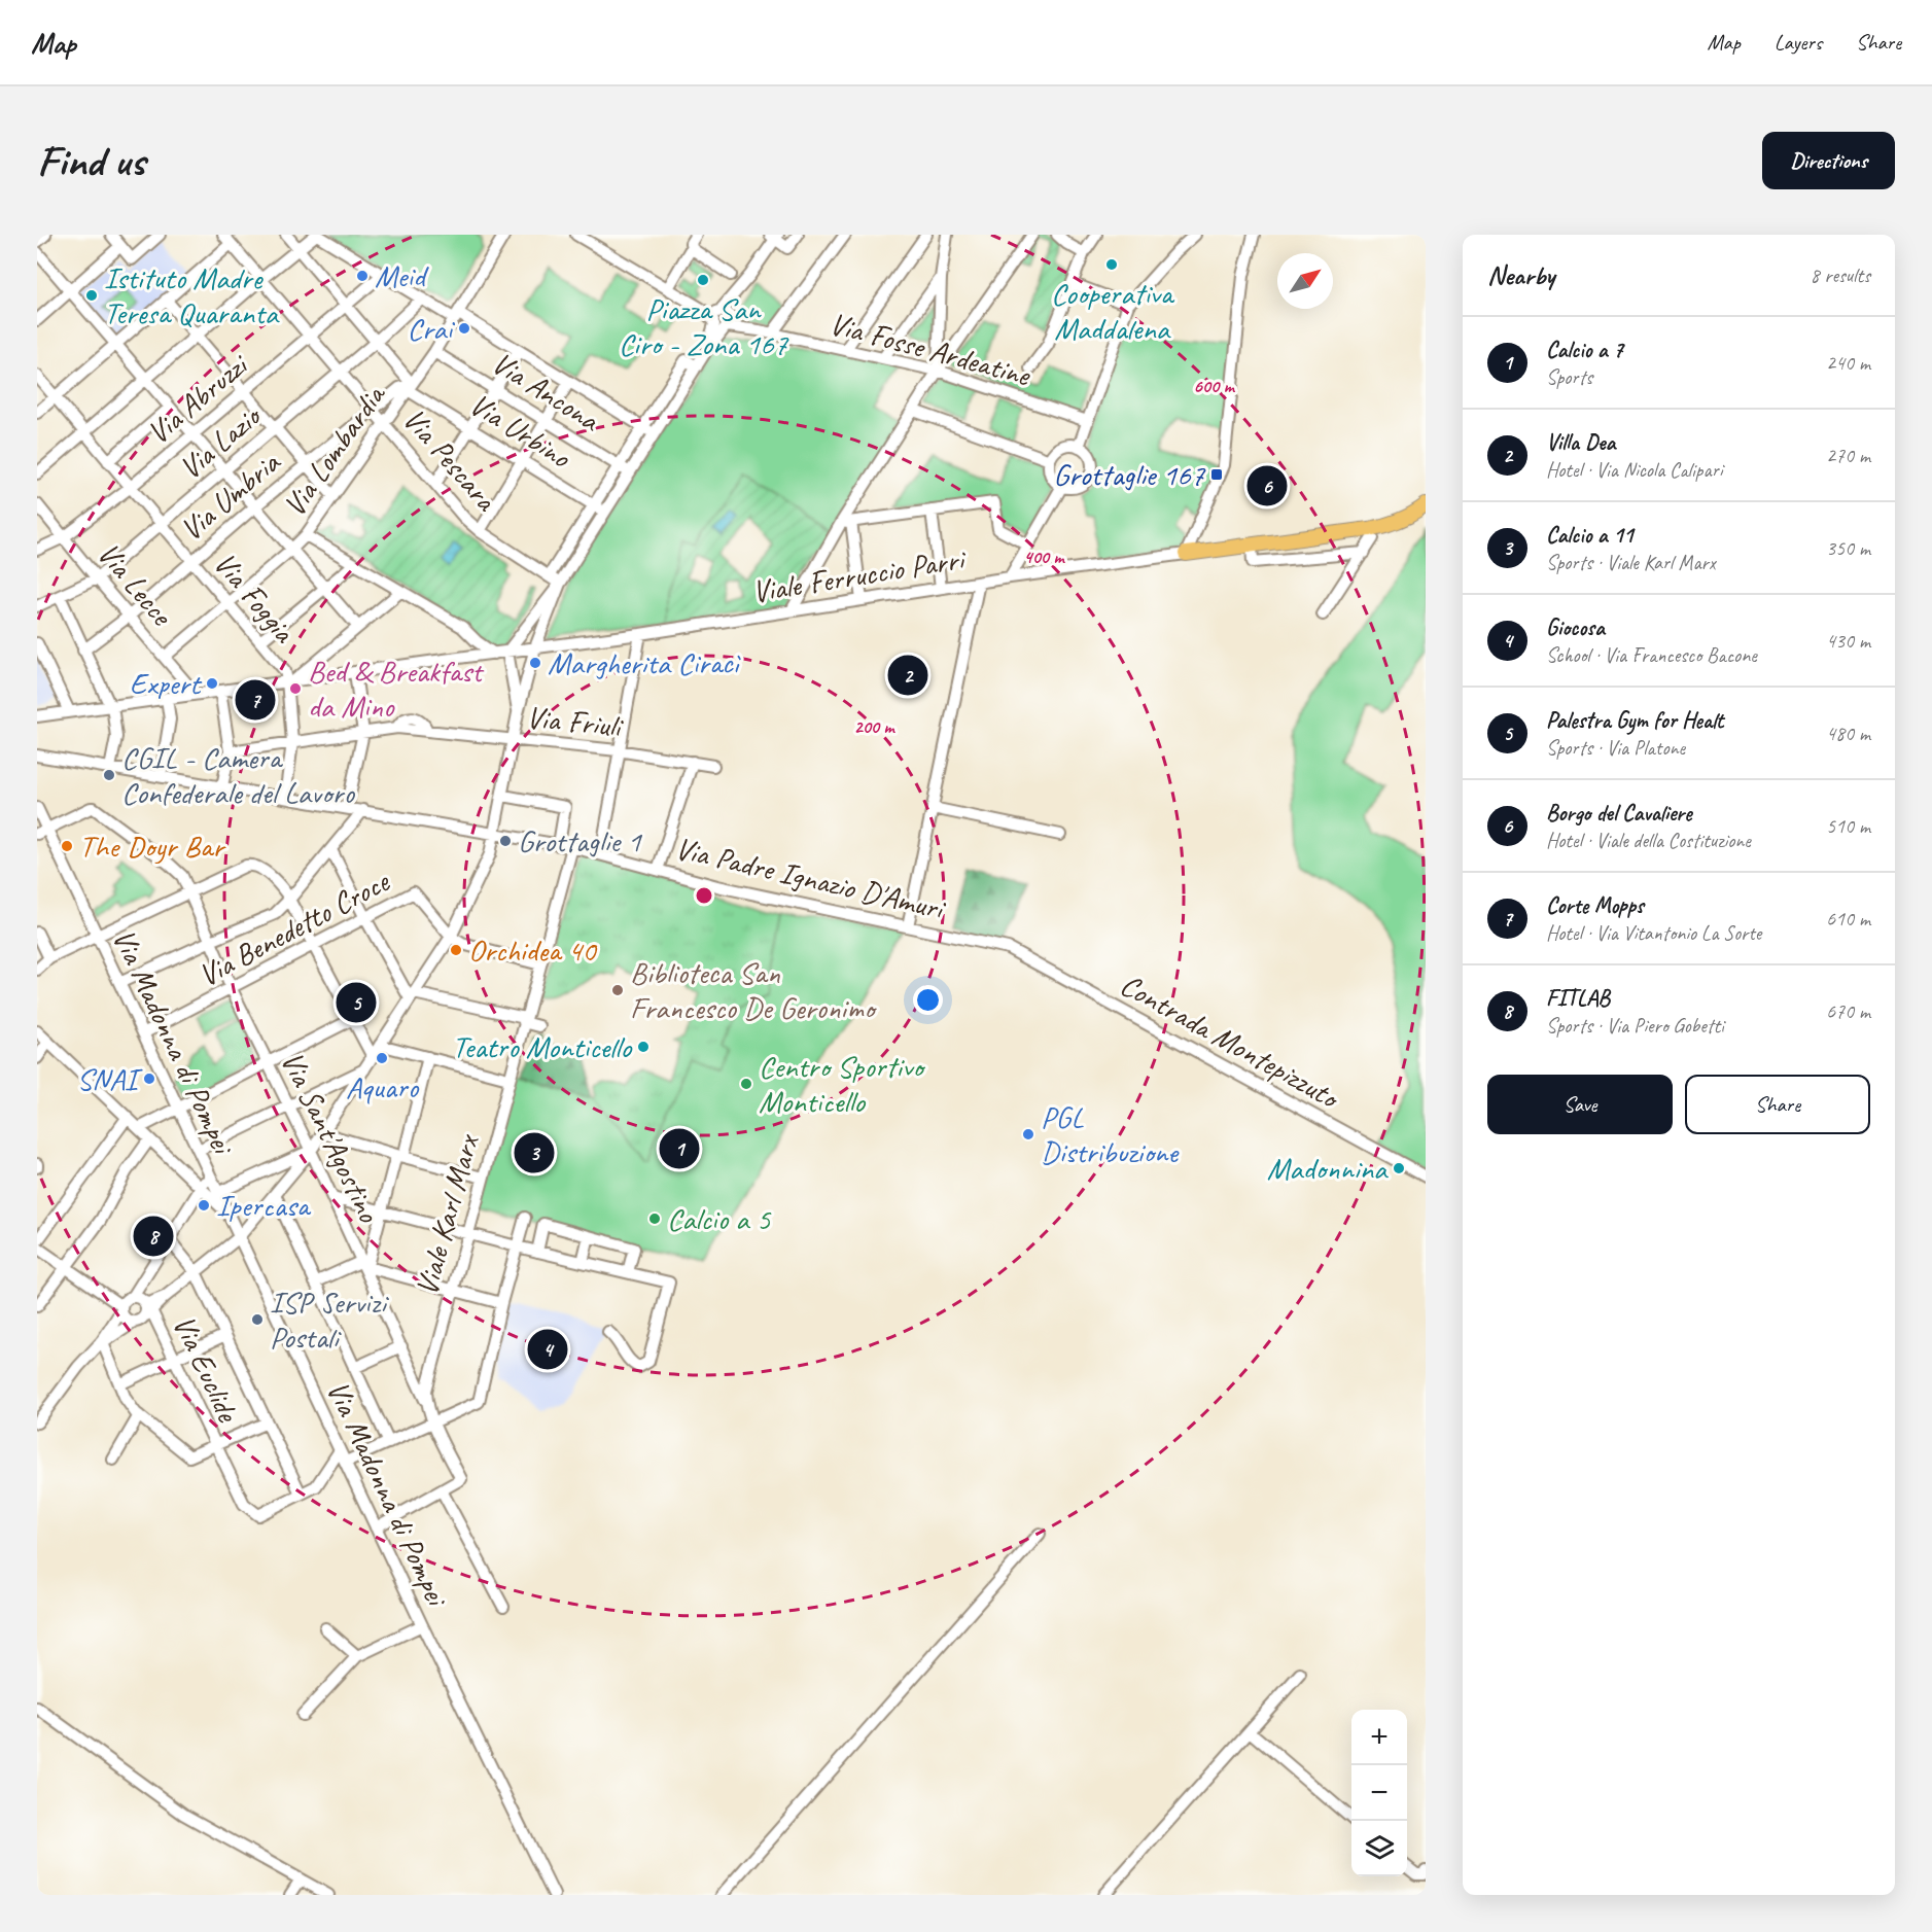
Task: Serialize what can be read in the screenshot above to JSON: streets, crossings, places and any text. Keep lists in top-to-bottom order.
{
  "streets": {
    "street": [
      "Via Fosse Ardeatine",
      "Via Ancona",
      "Via Abruzzi",
      "Via Urbino",
      "Via Lazio",
      "Via Lombardia",
      "Via Pescara",
      "Via Umbria",
      "Viale Ferruccio Parri",
      "Via Lecce",
      "Via Foggia",
      "Via Friuli",
      "Via Padre Ignazio D'Amuri",
      "Via Benedetto Croce",
      "Via Madonna di Pompei",
      "Contrada Montepizzuto",
      "Via Sant'Agostino",
      "Viale Karl Marx",
      "Via Euclide"
    ]
  },
  "crossings": [
    ["Via Ancona", "Via Lombardia"],
    ["Via Abruzzi", "Via Urbino"],
    ["Via Abruzzi", "Via Pescara"],
    ["Via Abruzzi", "Via Lecce"],
    ["Via Abruzzi", "Via Foggia"],
    ["Via Urbino", "Via Lazio"],
    ["Via Urbino", "Via Lombardia"],
    ["Via Urbino", "Via Umbria"],
    ["Via Lazio", "Via Pescara"],
    ["Via Lazio", "Via Lecce"],
    ["Via Lazio", "Via Foggia"],
    ["Via Lombardia", "Via Pescara"],
    ["Via Lombardia", "Via Umbria"],
    ["Via Lombardia", "Via Lecce"],
    ["Via Lombardia", "Via Foggia"],
    ["Via Pescara", "Via Umbria"],
    ["Via Umbria", "Via Lecce"],
    ["Via Umbria", "Via Foggia"],
    ["Viale Ferruccio Parri", "Via Lecce"],
    ["Viale Ferruccio Parri", "Via Foggia"],
    ["Via Padre Ignazio D'Amuri", "Contrada Montepizzuto"],
    ["Via Padre Ignazio D'Amuri", "Viale Karl Marx"],
    ["Via Benedetto Croce", "Via Madonna di Pompei"],
    ["Via Benedetto Croce", "Via Sant'Agostino"],
    ["Via Madonna di Pompei", "Via Sant'Agostino"],
    ["Via Sant'Agostino", "Viale Karl Marx"]
  ],
  "places": {
    "other": [
      "Cooperativa Maddalena",
      "Meid",
      "Piazza San Ciro - Zona 167",
      "Istituto Madre Teresa Quaranta",
      "Crai",
      "Margherita Ciracì",
      "Expert",
      "Bed & Breakfast da Mino",
      "CGIL - Camera Confederale del Lavoro",
      "Grottaglie 1",
      "The Doyr Bar",
      "Orchidea 40",
      "Biblioteca San Francesco De Geronimo",
      "Teatro Monticello",
      "Aquaro",
      "SNAI",
      "Centro Sportivo Monticello",
      "PGL Distribuzione",
      "Madonnina",
      "Ipercasa",
      "Calcio a 5",
      "ISP Servizi Postali"
    ],
    "transit": ["Grottaglie 167"]
  },
  "north": "top right",
  "page": {
    "header": "Map",
    "nav": ["Map", "Layers", "Share"],
    "buttons": [
      "Directions",
      ["Save", "Share"]
    ],
    "title": "Find us",
    "heading": ["Nearby", "8 results"],
    "list": [
      {
        "mark": "1",
        "name": "Calcio a 7",
        "note": "Sports",
        "value": "240 m"
      },
      {
        "mark": "2",
        "name": "Villa Dea",
        "note": "Hotel · Via Nicola Calipari",
        "value": "270 m"
      },
      {
        "mark": "3",
        "name": "Calcio a 11",
        "note": "Sports · Viale Karl Marx",
        "value": "350 m"
      },
      {
        "mark": "4",
        "name": "Giocosa",
        "note": "School · Via Francesco Bacone",
        "value": "430 m"
      },
      {
        "mark": "5",
        "name": "Palestra Gym for Healt",
        "note": "Sports · Via Platone",
        "value": "480 m"
      },
      {
        "mark": "6",
        "name": "Borgo del Cavaliere",
        "note": "Hotel · Viale della Costituzione",
        "value": "510 m"
      },
      {
        "mark": "7",
        "name": "Corte Mopps",
        "note": "Hotel · Via Vitantonio La Sorte",
        "value": "610 m"
      },
      {
        "mark": "8",
        "name": "FITLAB",
        "note": "Sports · Via Piero Gobetti",
        "value": "670 m"
      }
    ],
    "pins": [
      "6",
      "2",
      "7",
      "5",
      "1",
      "3",
      "8",
      "4"
    ],
    "map_buttons": ["+", "−"]
  },
  "rings": ["600 m", "400 m", "200 m"]
}
